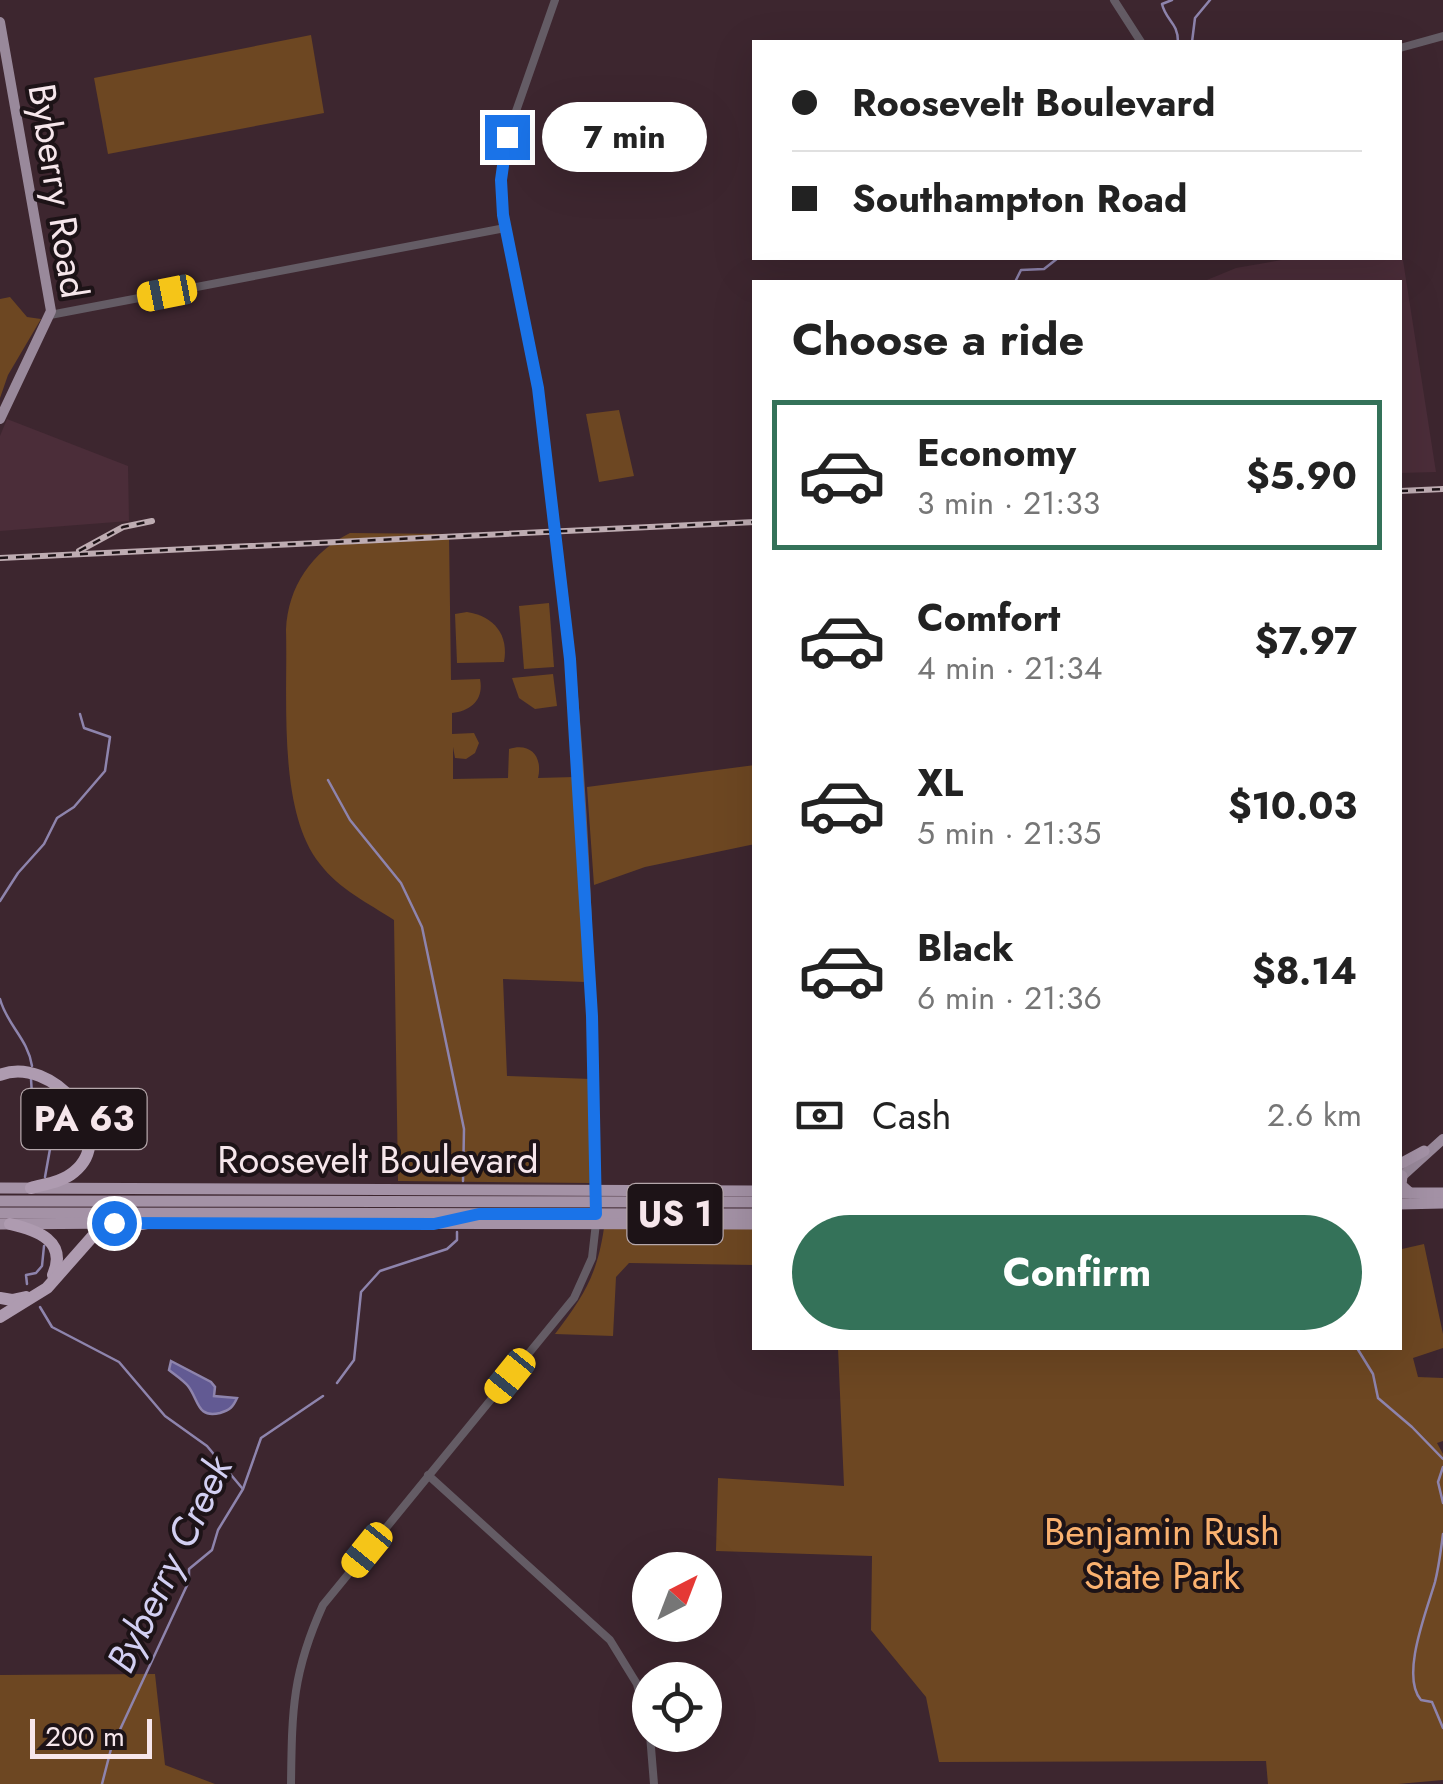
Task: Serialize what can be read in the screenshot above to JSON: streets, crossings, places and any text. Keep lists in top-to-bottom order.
{
  "streets": {
    "highway": ["PA 63", "Roosevelt Boulevard", "US 1"],
    "main road": ["Byberry Road"]
  },
  "crossings": [
    ["PA 63", "Roosevelt Boulevard"]
  ],
  "water": ["Byberry Creek"],
  "parks": ["Benjamin Rush State Park"],
  "scale_bar": "200 m",
  "north": "top right",
  "page": {
    "banner": ["Roosevelt Boulevard", "Southampton Road"],
    "bubble": "7 min",
    "heading": "Choose a ride",
    "list": [
      {
        "name": "Economy",
        "note": "3 min · 21:33",
        "value": "$5.90"
      },
      {
        "name": "Comfort",
        "note": "4 min · 21:34",
        "value": "$7.97"
      },
      {
        "name": "XL",
        "note": "5 min · 21:35",
        "value": "$10.03"
      },
      {
        "name": "Black",
        "note": "6 min · 21:36",
        "value": "$8.14"
      }
    ],
    "pay": ["Cash", "2.6 km"],
    "buttons": "Confirm",
    "scale": "200 m"
  }
}
